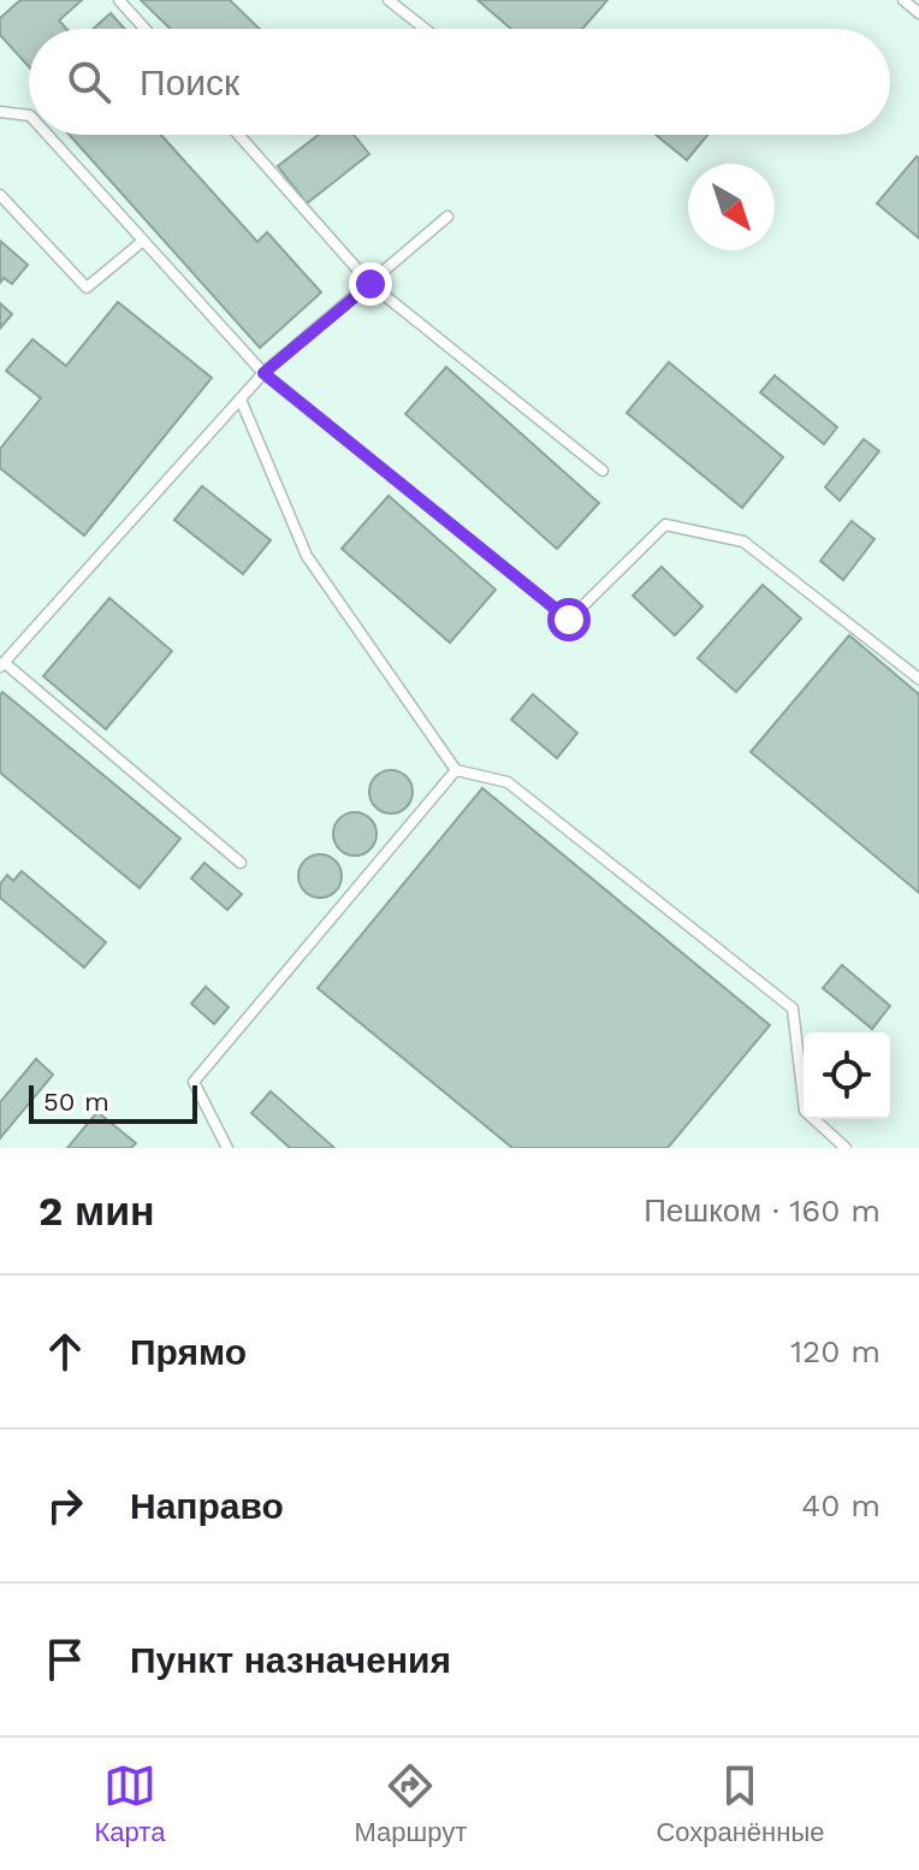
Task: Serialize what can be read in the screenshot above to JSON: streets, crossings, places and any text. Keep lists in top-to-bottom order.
{
  "scale_bar": "50 m",
  "north": "bottom right",
  "page": {
    "search": "Поиск",
    "scale": "50 m",
    "heading": ["2 мин", "Пешком · 160 m"],
    "list": [
      ["Прямо", "120 m"],
      ["Направо", "40 m"],
      "Пункт назначения"
    ],
    "nav": ["Карта", "Маршрут", "Сохранённые"]
  }
}
